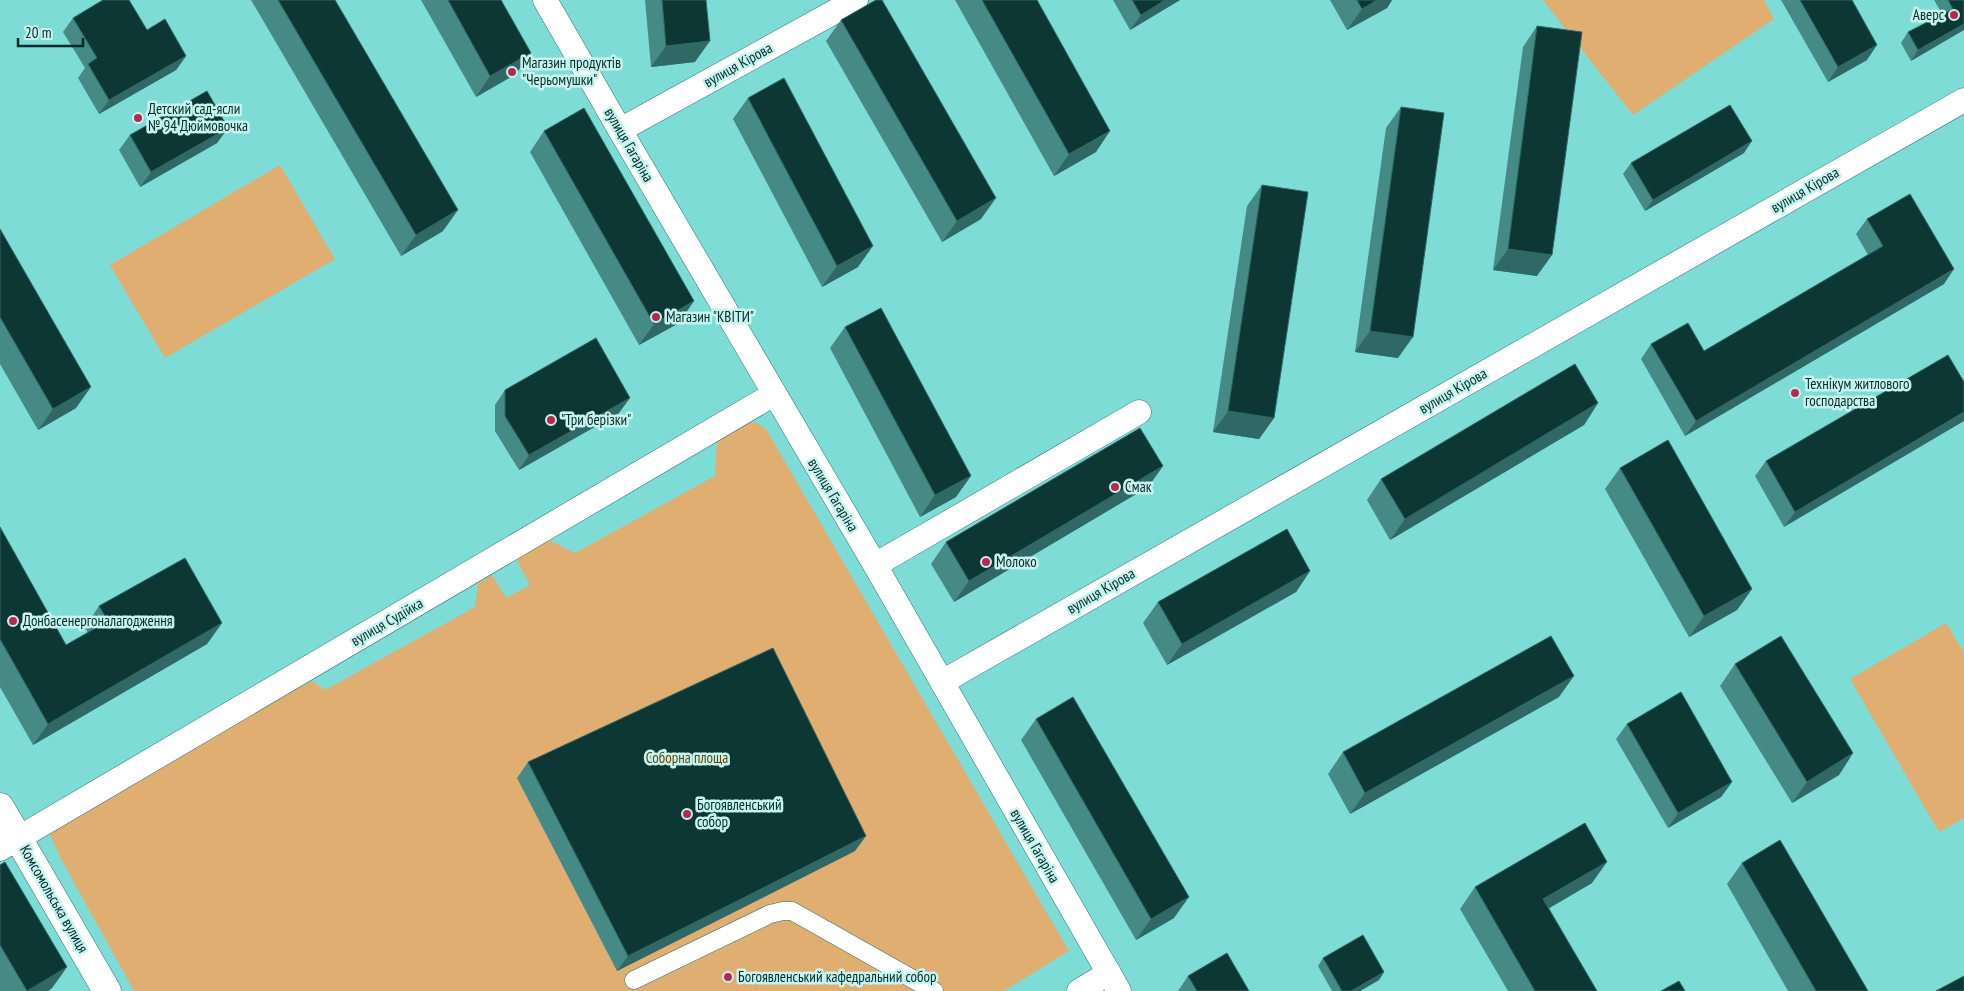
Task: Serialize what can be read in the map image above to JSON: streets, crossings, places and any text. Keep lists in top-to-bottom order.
{
  "streets": {
    "street": [
      "вулиця Кірова",
      "вулиця Гагаріна",
      "вулиця Судійка",
      "Комсомольська вулиця"
    ]
  },
  "crossings": [
    ["вулиця Кірова", "вулиця Гагаріна"],
    ["вулиця Гагаріна", "вулиця Судійка"],
    ["вулиця Судійка", "Комсомольська вулиця"]
  ],
  "parks": ["Соборна площа"],
  "places": [
    "Аверс",
    "Магазин продуктів \"Черьомушки\"",
    "Детский сад-ясли № 94 Дюймовочка",
    "Магазин \"КВІТИ\"",
    "Технікум житлового господарства",
    "\"Три берізки\"",
    "Смак",
    "Молоко",
    "Донбасенергоналагодження",
    "Богоявленський собор",
    "Богоявленський кафедральний собор"
  ],
  "scale_bar": "20 m"
}
